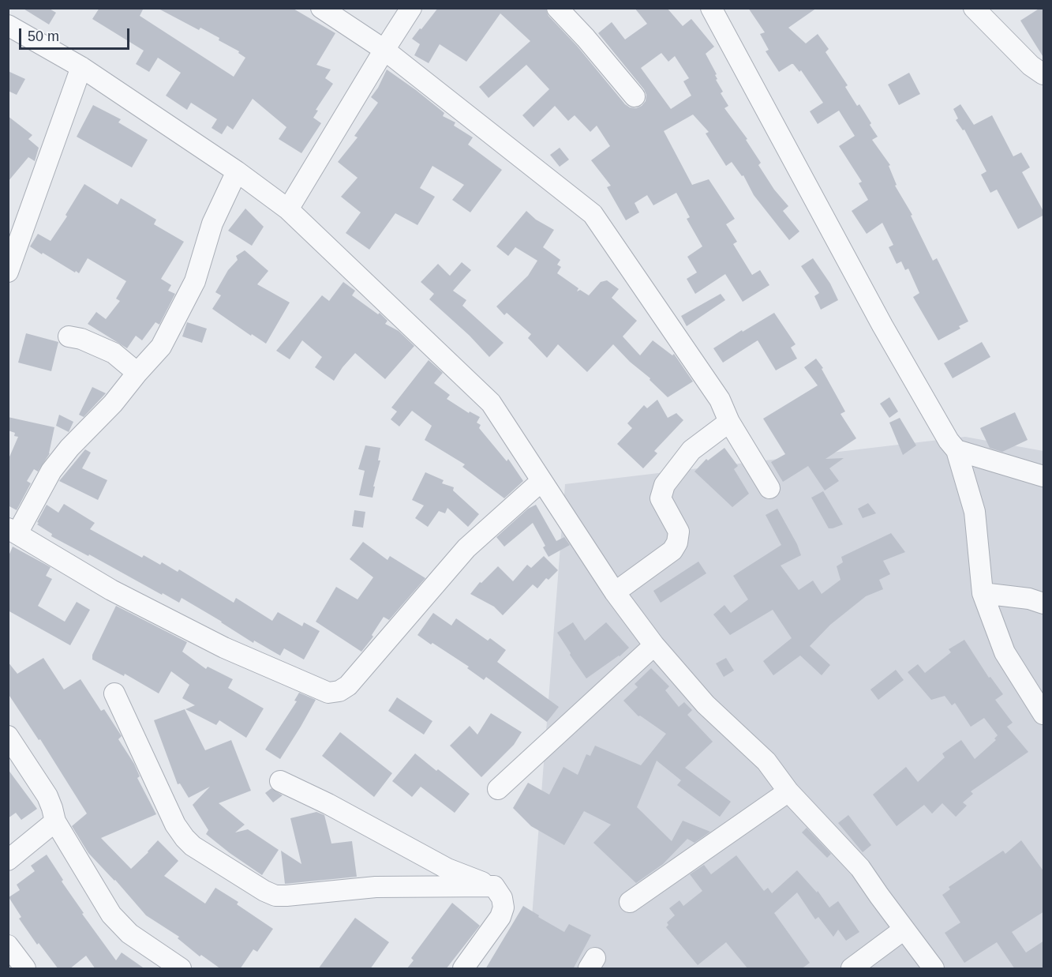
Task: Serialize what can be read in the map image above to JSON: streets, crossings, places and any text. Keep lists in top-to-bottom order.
{
  "scale_bar": "50 m"
}
